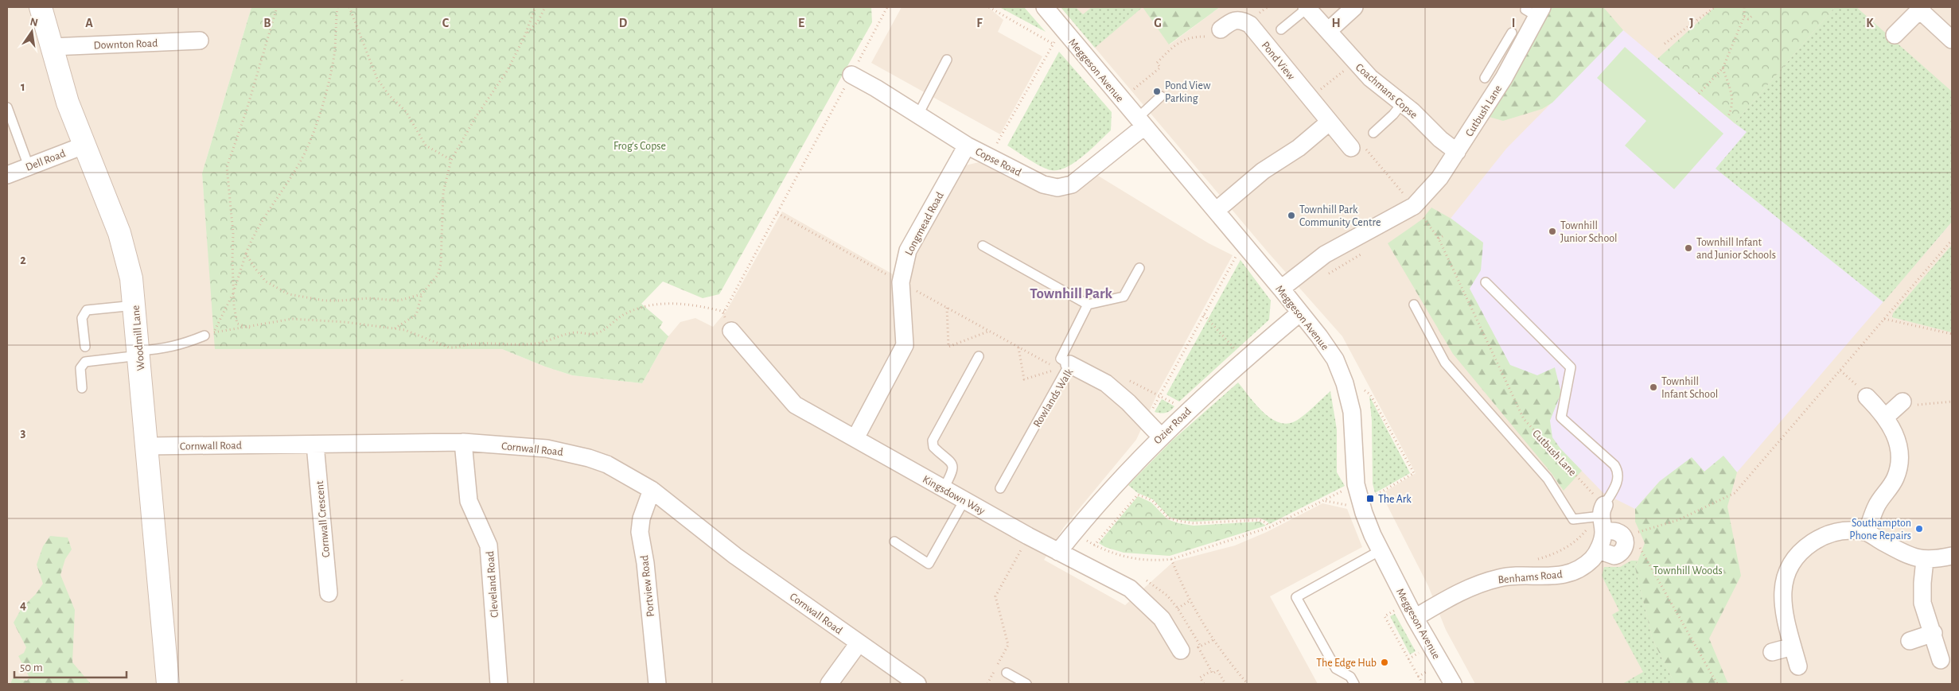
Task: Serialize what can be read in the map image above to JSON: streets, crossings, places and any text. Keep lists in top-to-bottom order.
{
  "streets": {
    "street": [
      "Downton Road",
      "Pond View",
      "Meggeson Avenue",
      "Coachmans Copse",
      "Cutbush Lane",
      "Dell Road",
      "Copse Road",
      "Longmead Road",
      "Woodmill Lane",
      "Rowlands Walk",
      "Ozier Road",
      "Cornwall Road",
      "Kingsdown Way",
      "Cornwall Crescent",
      "Benhams Road",
      "Cleveland Road",
      "Portview Road"
    ]
  },
  "crossings": [
    ["Downton Road", "Woodmill Lane"],
    ["Meggeson Avenue", "Cutbush Lane"],
    ["Meggeson Avenue", "Copse Road"],
    ["Meggeson Avenue", "Ozier Road"],
    ["Meggeson Avenue", "Benhams Road"],
    ["Coachmans Copse", "Cutbush Lane"],
    ["Cutbush Lane", "Benhams Road"],
    ["Dell Road", "Woodmill Lane"],
    ["Copse Road", "Longmead Road"],
    ["Longmead Road", "Kingsdown Way"],
    ["Woodmill Lane", "Cornwall Road"],
    ["Rowlands Walk", "Ozier Road"],
    ["Ozier Road", "Kingsdown Way"],
    ["Cornwall Road", "Cornwall Crescent"],
    ["Cornwall Road", "Cleveland Road"],
    ["Cornwall Road", "Portview Road"]
  ],
  "districts": ["Townhill Park"],
  "parks": ["Frog's Copse", "Townhill Woods"],
  "places": {
    "other": [
      "Pond View Parking",
      "Townhill Park Community Centre",
      "Townhill Junior School",
      "Townhill Infant and Junior Schools",
      "Townhill Infant School",
      "Southampton Phone Repairs",
      "The Edge Hub"
    ],
    "transit": ["The Ark"]
  },
  "scale_bar": "50 m",
  "north": "top",
  "grid": {
    "columns": [
      "A",
      "B",
      "C",
      "D",
      "E",
      "F",
      "G",
      "H",
      "I",
      "J",
      "K"
    ],
    "rows": [
      "1",
      "2",
      "3",
      "4"
    ]
  }
}
